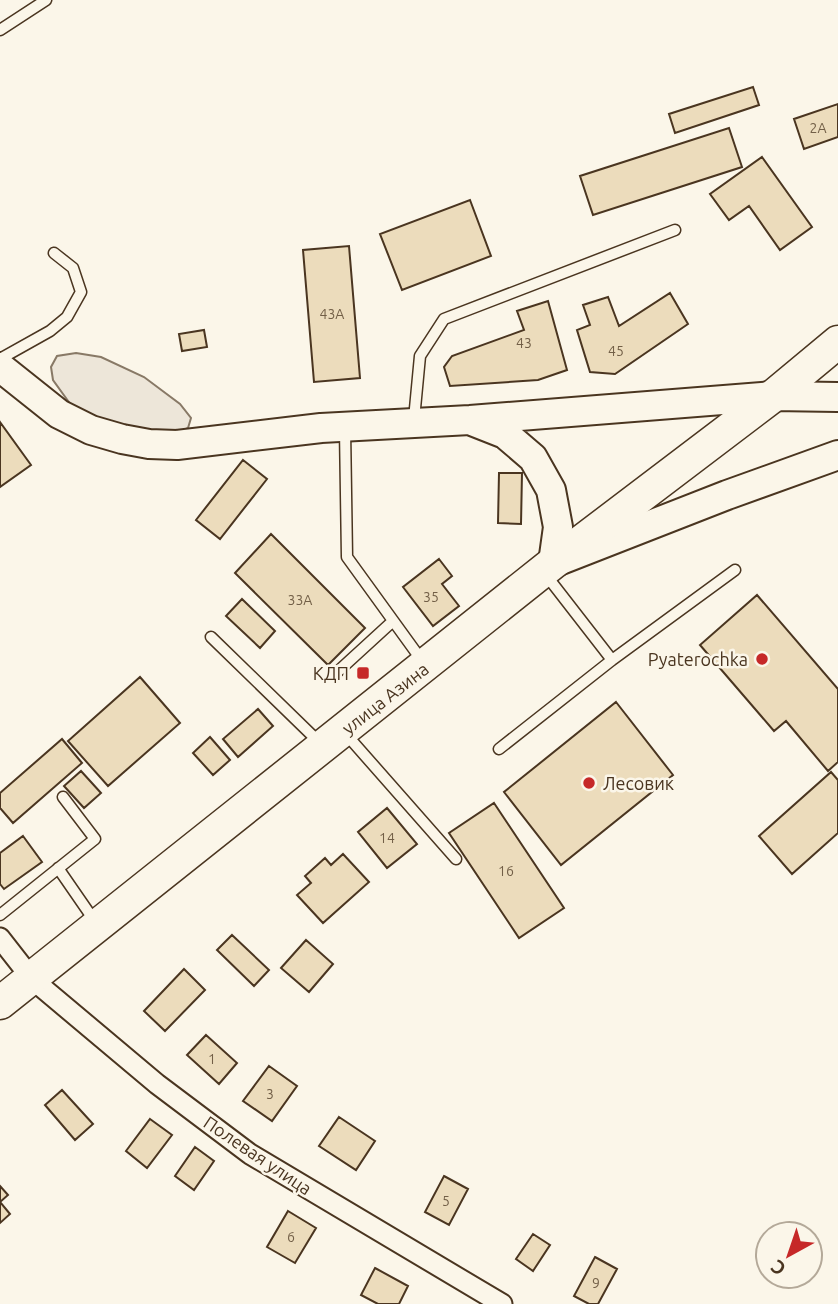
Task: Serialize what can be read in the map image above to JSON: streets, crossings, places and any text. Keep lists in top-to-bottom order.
{
  "streets": {
    "main road": ["улица Азина"],
    "street": ["Полевая улица"]
  },
  "crossings": [
    ["улица Азина", "Полевая улица"]
  ],
  "places": {
    "other": ["Pyaterochka", "Лесовик"],
    "transit": ["КДП"]
  },
  "house_numbers": [
    "2А",
    "43А",
    "43",
    "45",
    "35",
    "33А",
    "14",
    "16",
    "1",
    "3",
    "5",
    "6",
    "9"
  ],
  "north": "bottom left"
}
